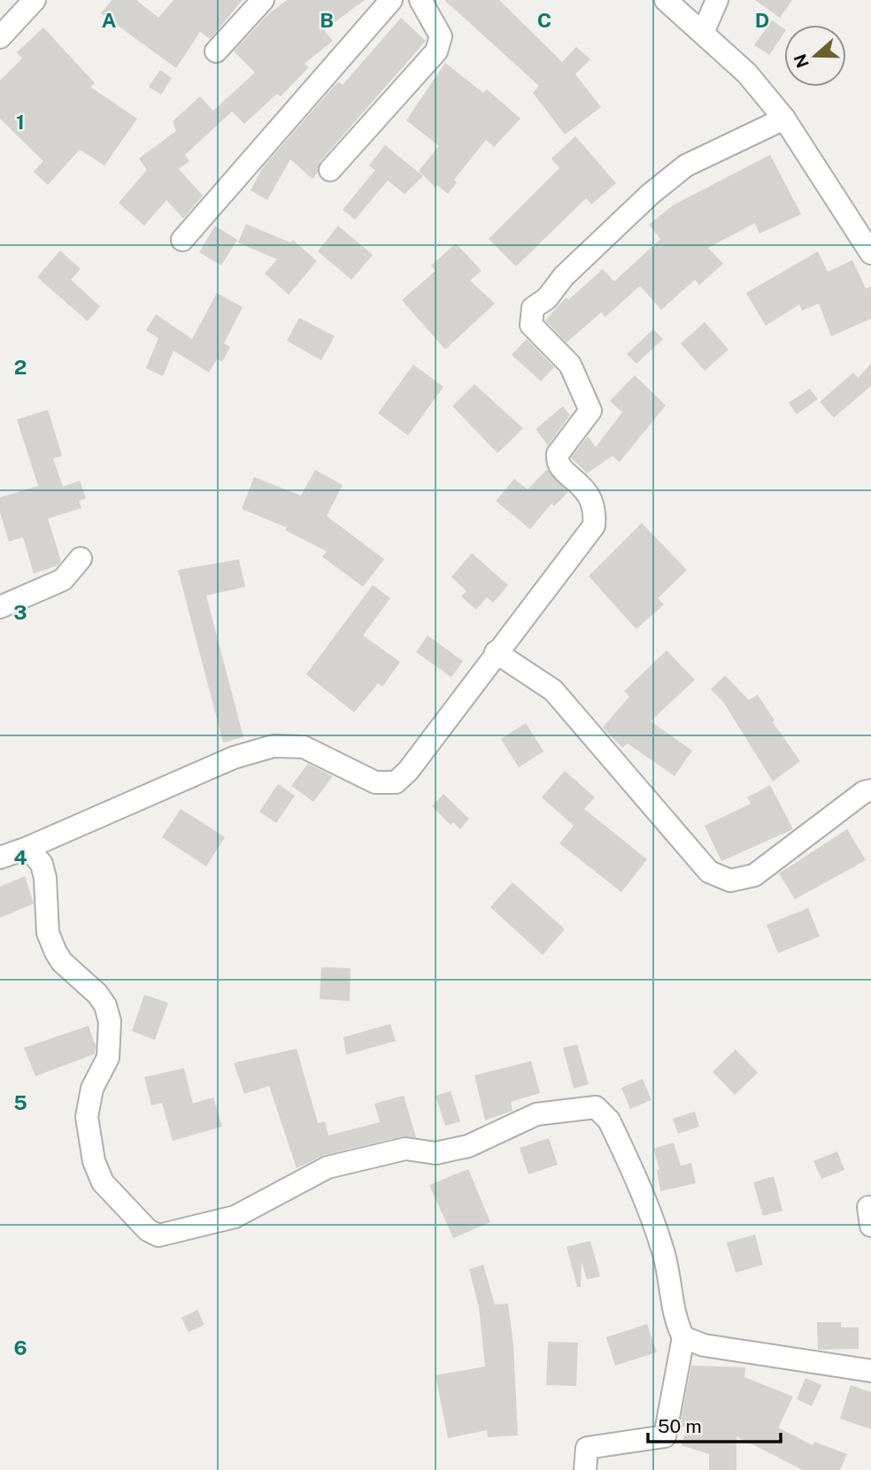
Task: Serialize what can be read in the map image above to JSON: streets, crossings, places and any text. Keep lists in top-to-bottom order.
{
  "scale_bar": "50 m",
  "north": "left",
  "grid": {
    "columns": [
      "A",
      "B",
      "C",
      "D"
    ],
    "rows": [
      "1",
      "2",
      "3",
      "4",
      "5",
      "6"
    ]
  }
}
